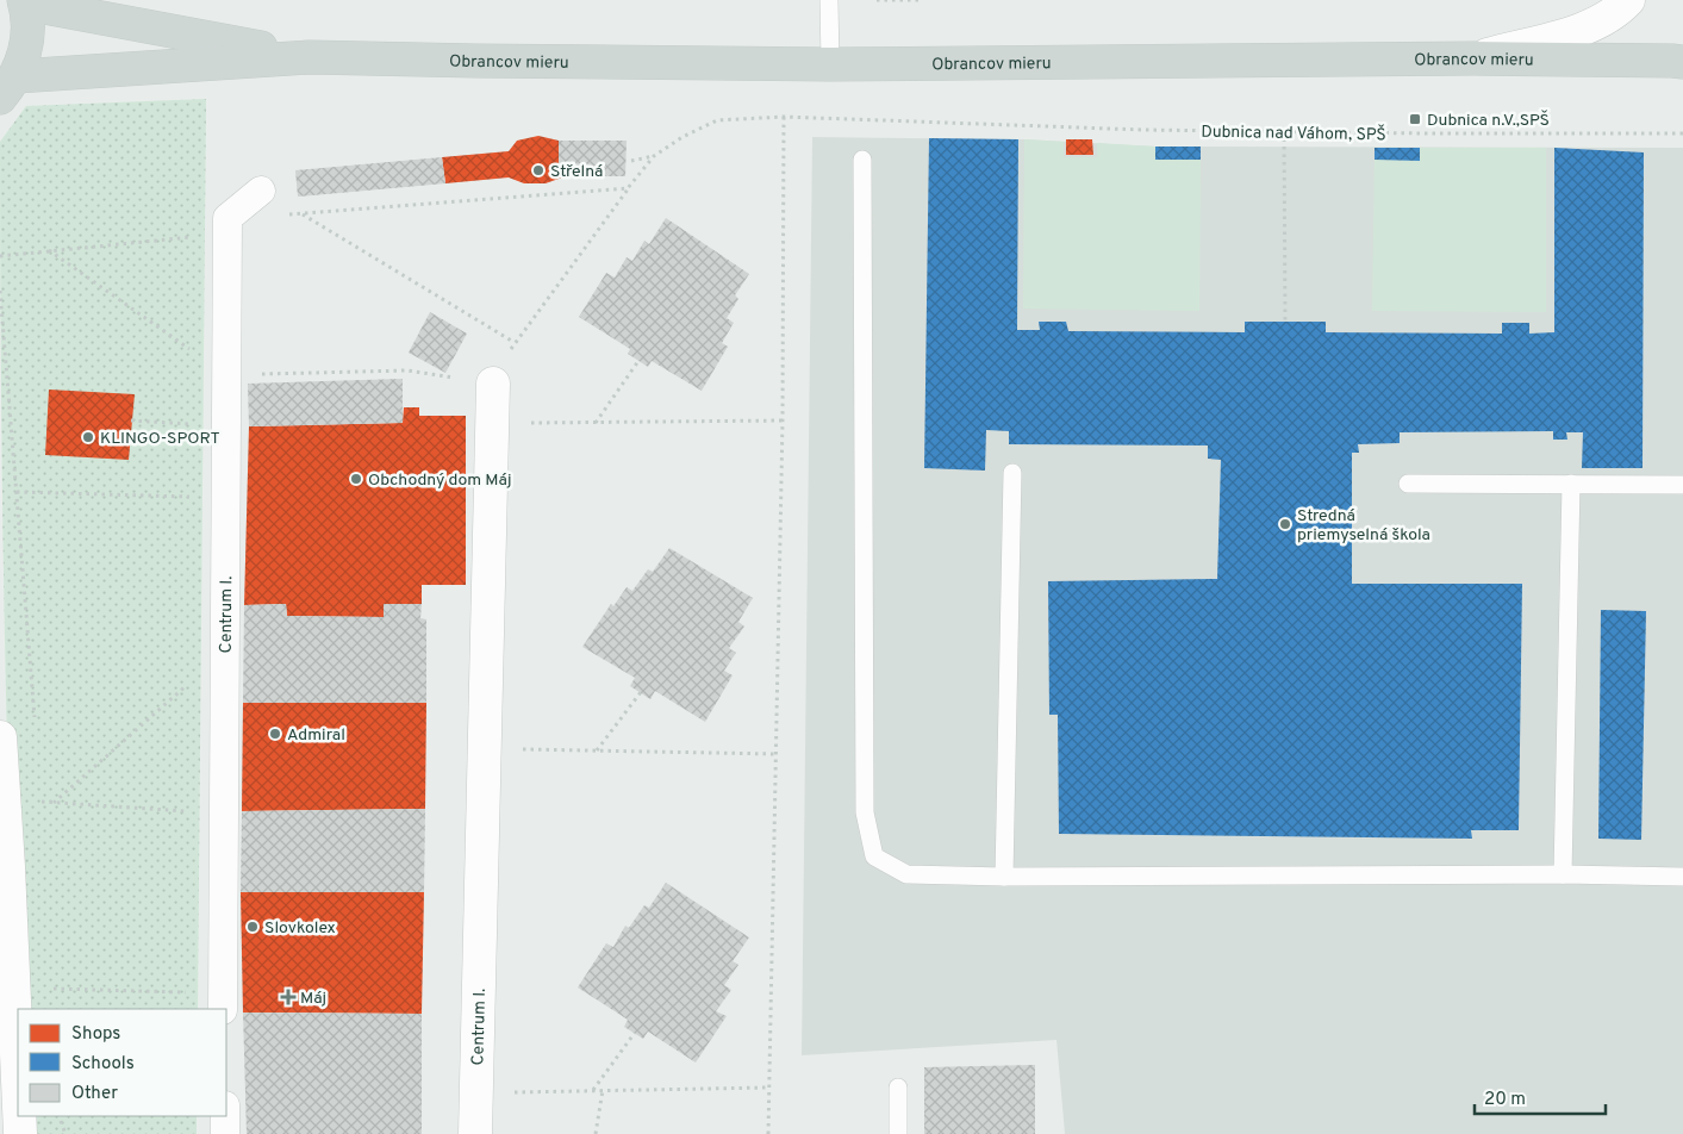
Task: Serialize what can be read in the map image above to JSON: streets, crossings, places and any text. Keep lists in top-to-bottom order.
{
  "streets": {
    "main road": ["Obrancov mieru"],
    "street": ["Centrum I."],
    "path": ["Dubnica nad Váhom, SPŠ"]
  },
  "places": {
    "transit": ["Dubnica n.V.,SPŠ"],
    "other": [
      "Střelná",
      "KLINGO-SPORT",
      "Obchodný dom Máj",
      "Stredná priemyselná škola",
      "Admiral",
      "Slovkolex"
    ],
    "health": ["Máj"]
  },
  "legend": ["Shops", "Schools", "Other"],
  "scale_bar": "20 m"
}
